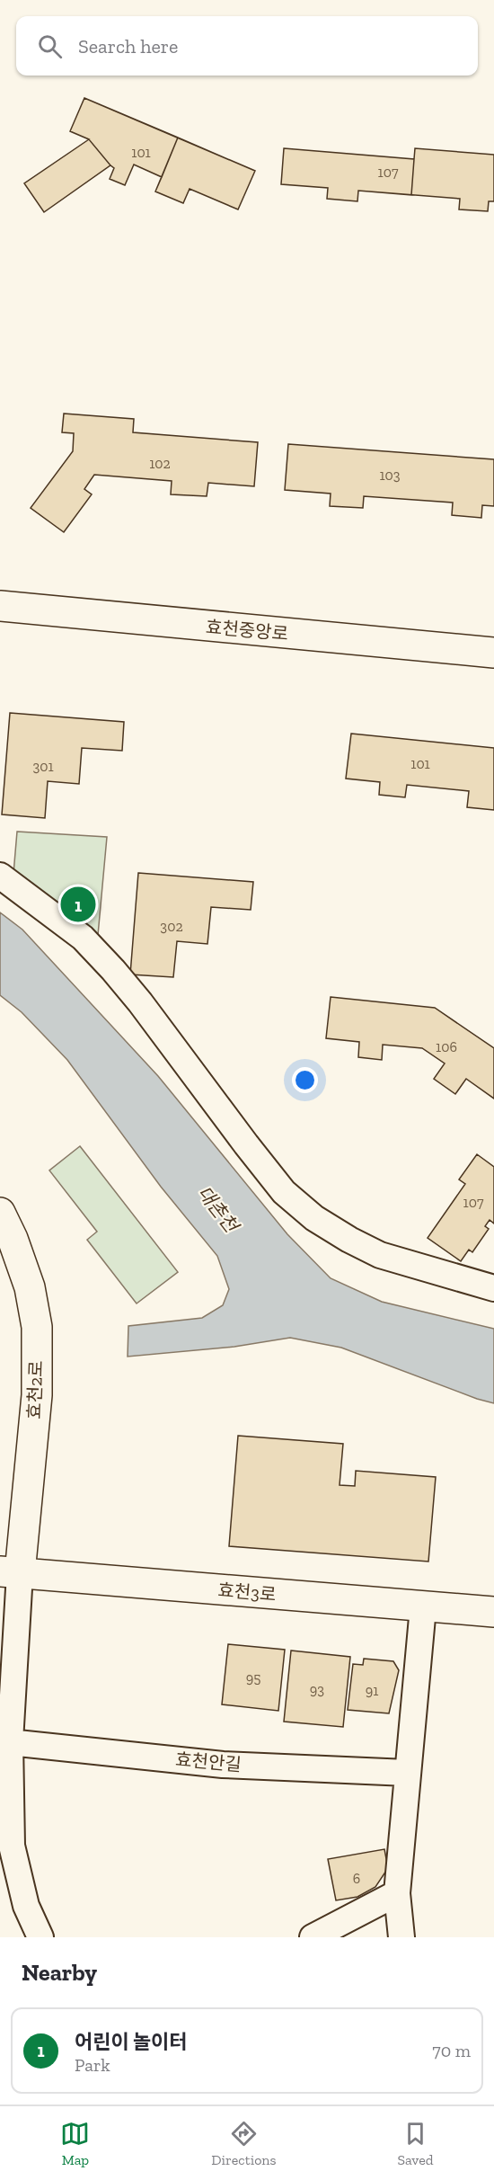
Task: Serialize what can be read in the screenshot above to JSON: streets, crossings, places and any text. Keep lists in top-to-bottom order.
{
  "streets": {
    "street": [
      "효천중앙로",
      "효천2로",
      "효천3로",
      "효천안길"
    ]
  },
  "crossings": [
    ["효천2로", "효천3로"]
  ],
  "water": ["대촌천"],
  "house_numbers": [
    "101",
    "107",
    "102",
    "103",
    "101",
    "301",
    "302",
    "106",
    "107",
    "95",
    "93",
    "91",
    "6"
  ],
  "page": {
    "search": "Search here",
    "pins": "1",
    "heading": "Nearby",
    "list": [
      {
        "mark": "1",
        "name": "어린이 놀이터",
        "note": "Park",
        "value": "70 m"
      }
    ],
    "nav": ["Map", "Directions", "Saved"]
  }
}
